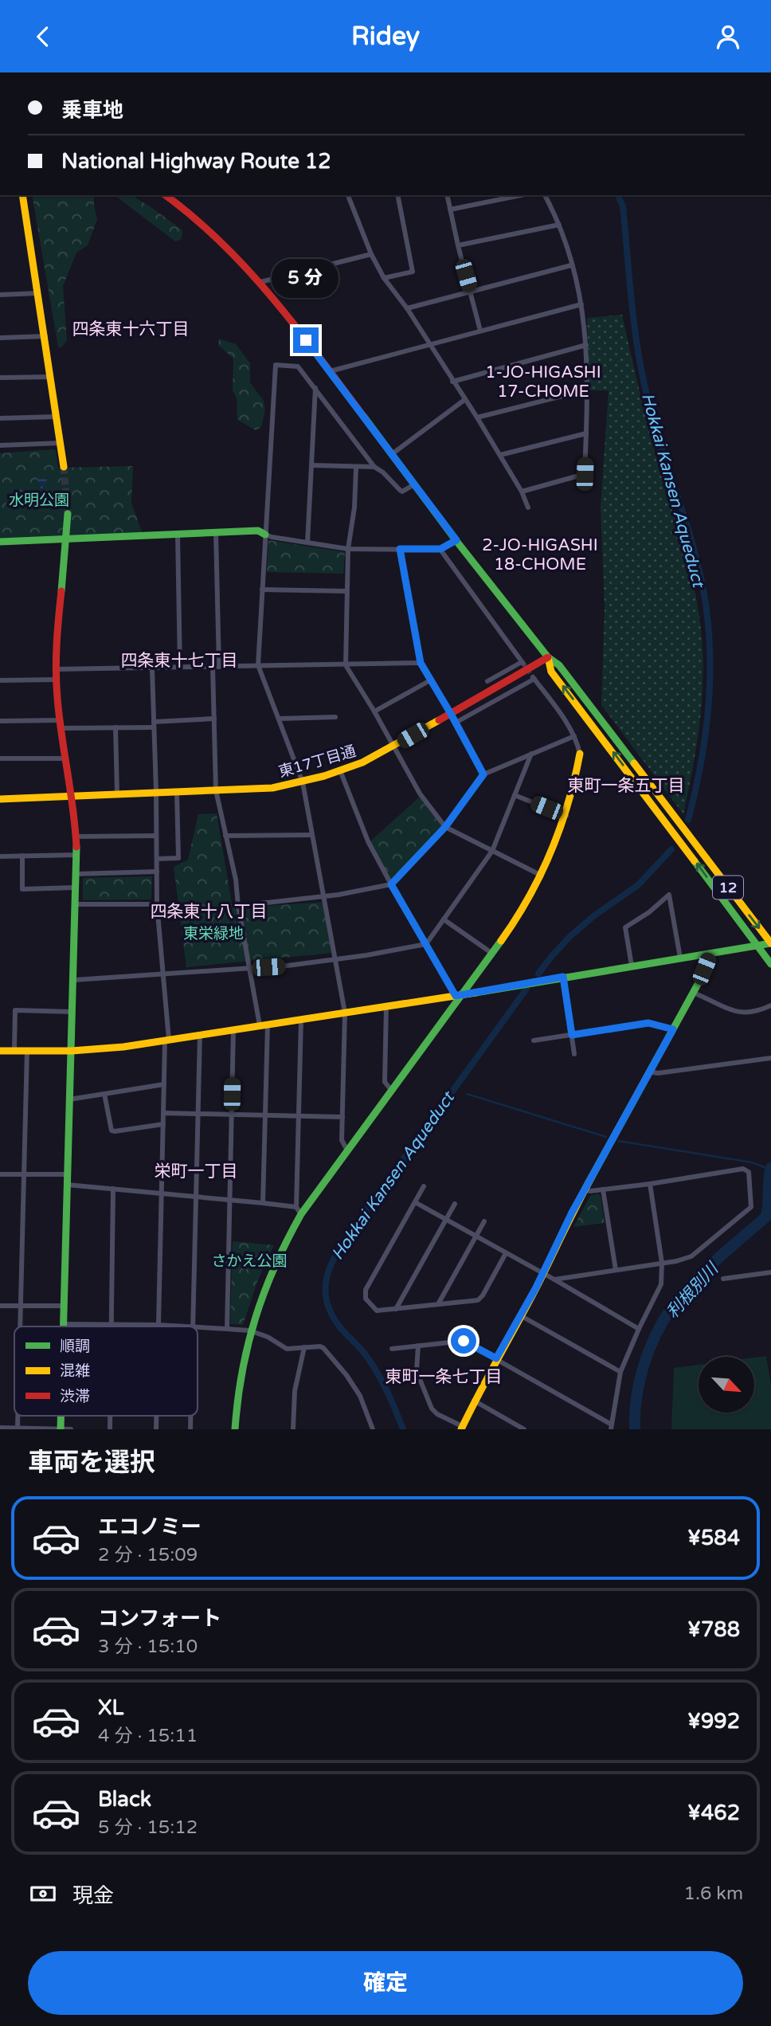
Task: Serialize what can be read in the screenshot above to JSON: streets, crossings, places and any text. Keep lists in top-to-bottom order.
{
  "streets": {
    "main road": ["東17丁目通", "12"]
  },
  "crossings": [
    ["東17丁目通", "12"]
  ],
  "districts": [
    "四条東十六丁目",
    "1-JO-HIGASHI 17-CHOME",
    "2-JO-HIGASHI 18-CHOME",
    "四条東十七丁目",
    "東町一条五丁目",
    "四条東十八丁目",
    "栄町一丁目",
    "東町一条七丁目"
  ],
  "water": ["Hokkai Kansen Aqueduct", "利根別川"],
  "parks": ["水明公園", "東栄緑地", "さかえ公園"],
  "legend": ["順調", "混雑", "渋滞"],
  "north": "bottom right",
  "page": {
    "header": "Ridey",
    "banner": ["乗車地", "National Highway Route 12"],
    "bubble": "5 分",
    "heading": "車両を選択",
    "list": [
      {
        "name": "エコノミー",
        "note": "2 分 · 15:09",
        "value": "¥584"
      },
      {
        "name": "コンフォート",
        "note": "3 分 · 15:10",
        "value": "¥788"
      },
      {
        "name": "XL",
        "note": "4 分 · 15:11",
        "value": "¥992"
      },
      {
        "name": "Black",
        "note": "5 分 · 15:12",
        "value": "¥462"
      }
    ],
    "pay": ["現金", "1.6 km"],
    "buttons": "確定"
  }
}
